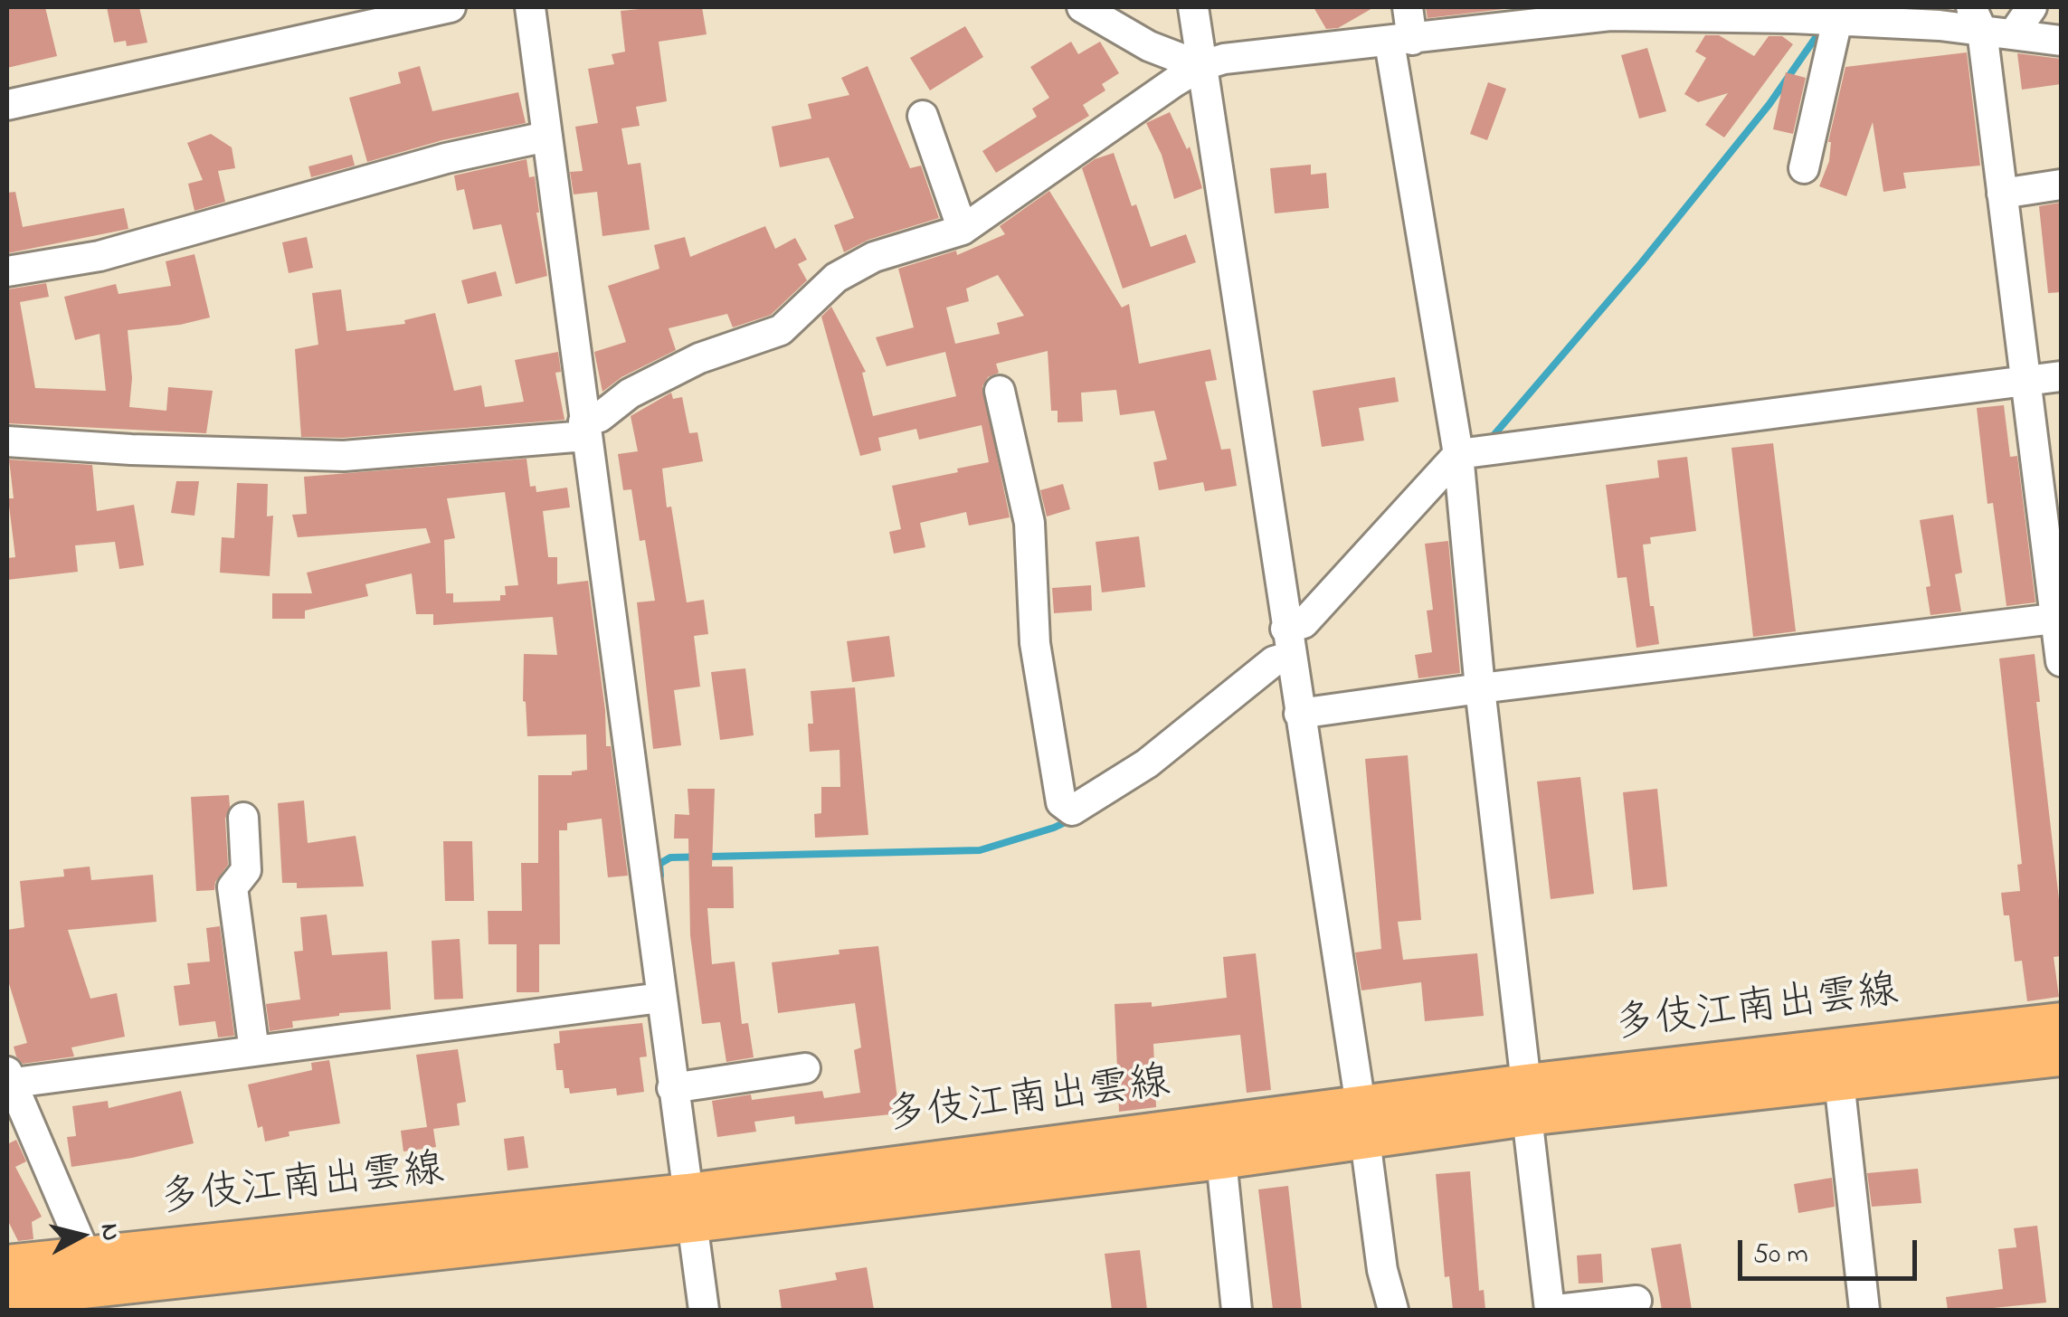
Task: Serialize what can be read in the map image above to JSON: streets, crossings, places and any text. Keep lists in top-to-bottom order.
{
  "streets": {
    "main road": ["多伎江南出雲線"]
  },
  "scale_bar": "50 m",
  "north": "right"
}
